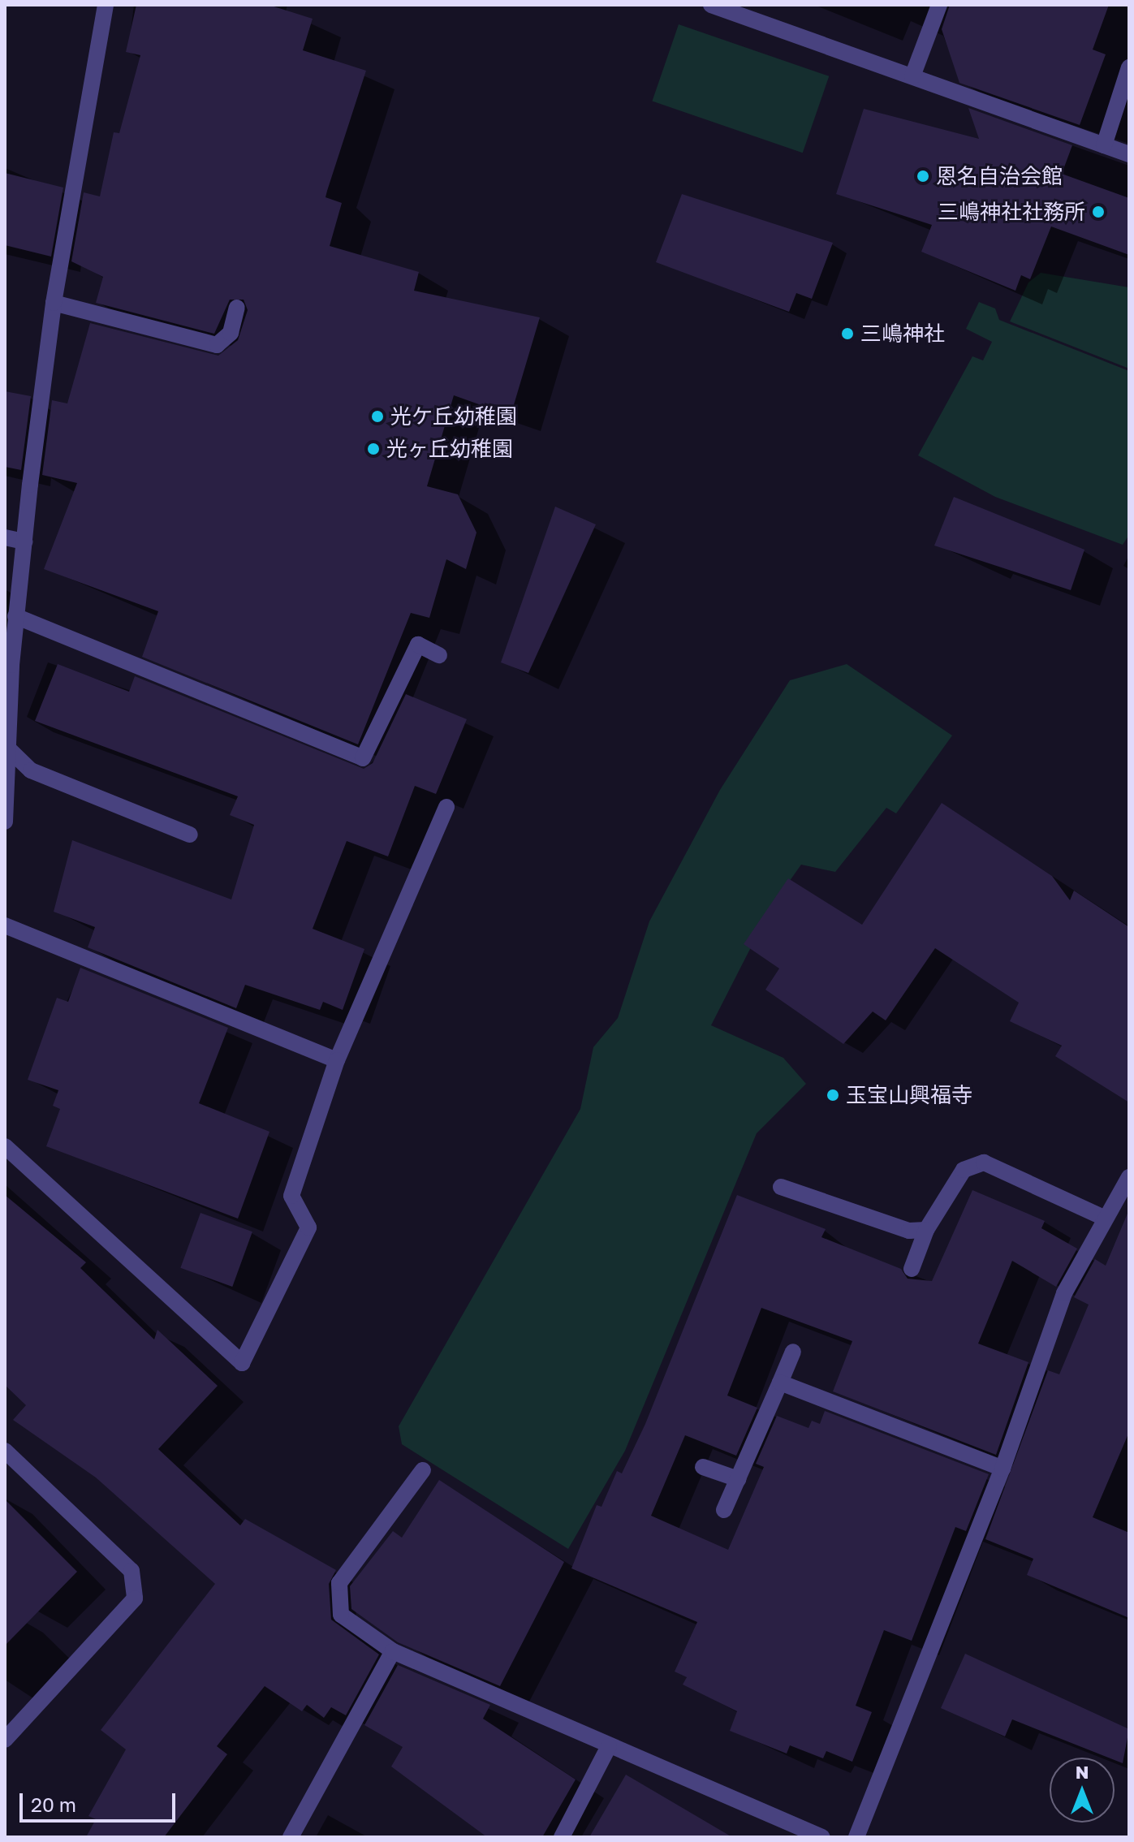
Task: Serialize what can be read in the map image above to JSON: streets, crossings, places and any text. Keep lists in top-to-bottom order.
{
  "places": [
    "恩名自治会館",
    "三嶋神社社務所",
    "三嶋神社",
    "光ケ丘幼稚園",
    "光ヶ丘幼稚園",
    "玉宝山興福寺"
  ],
  "scale_bar": "20 m",
  "north": "top"
}
